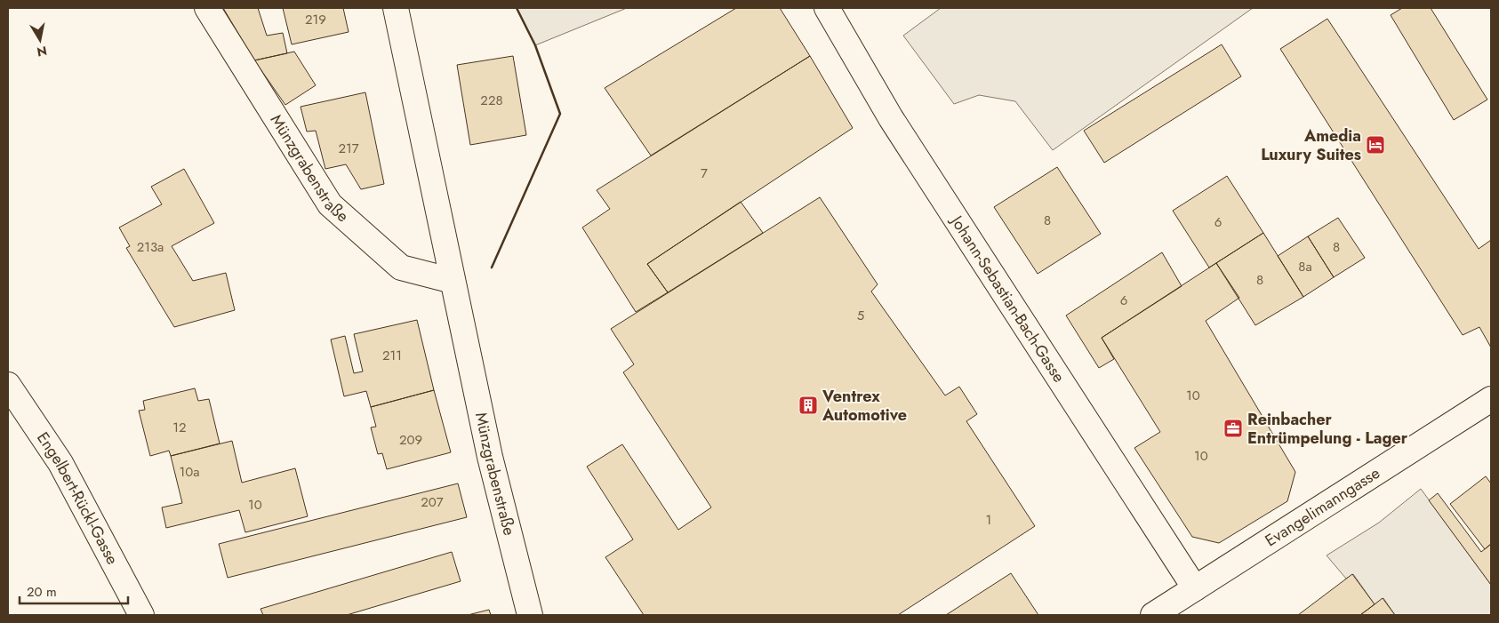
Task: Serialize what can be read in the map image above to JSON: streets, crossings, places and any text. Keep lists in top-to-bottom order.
{
  "streets": {
    "street": [
      "Münzgrabenstraße",
      "Johann-Sebastian-Bach-Gasse",
      "Engelbert-Rückl-Gasse",
      "Evangelimanngasse"
    ]
  },
  "crossings": [
    ["Johann-Sebastian-Bach-Gasse", "Evangelimanngasse"]
  ],
  "places": {
    "hotel": ["Amedia Luxury Suites"],
    "building": ["Ventrex Automotive"],
    "office": ["Reinbacher Entrümpelung - Lager"]
  },
  "house_numbers": [
    "219",
    "228",
    "217",
    "7",
    "8",
    "6",
    "213a",
    "8",
    "8a",
    "8",
    "6",
    "5",
    "211",
    "10",
    "12",
    "209",
    "10",
    "10a",
    "207",
    "10",
    "1"
  ],
  "scale_bar": "20 m",
  "north": "bottom"
}
